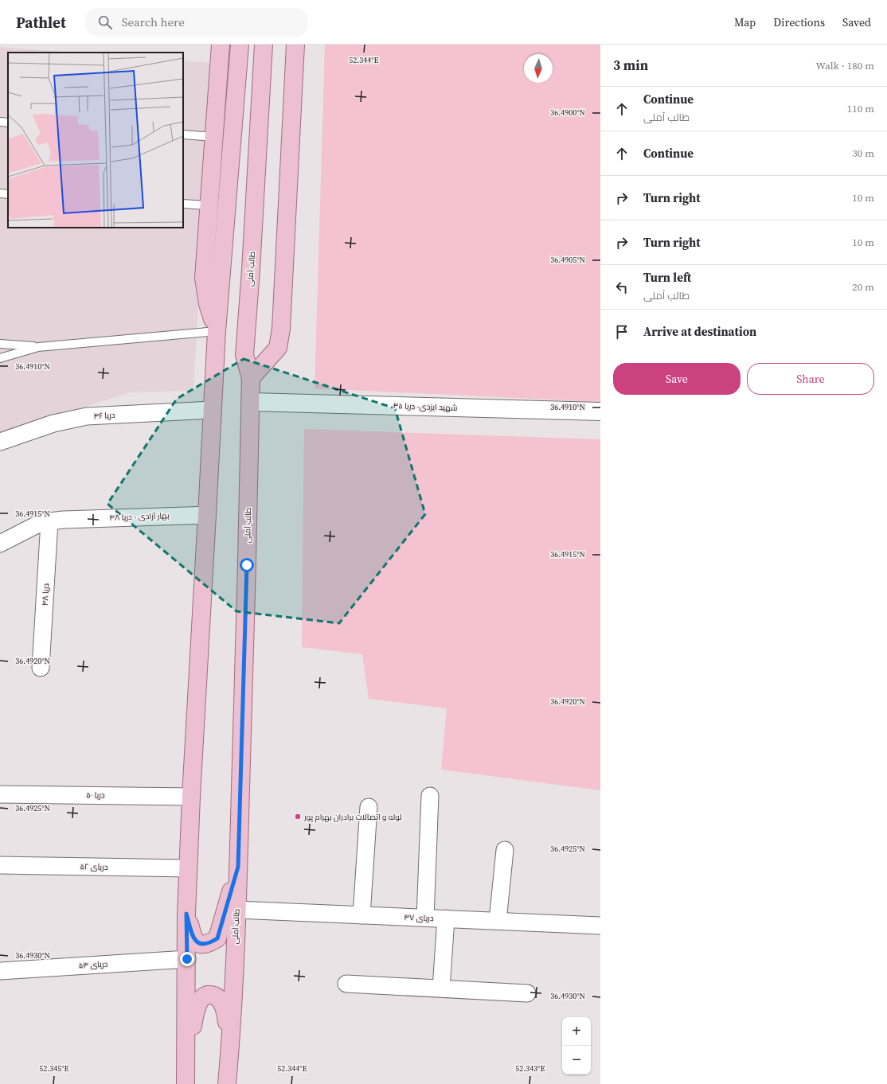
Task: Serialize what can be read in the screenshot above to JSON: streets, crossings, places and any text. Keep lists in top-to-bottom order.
{
  "streets": {
    "main road": ["طالب آملی"],
    "street": [
      "شهید ایزدی- دریا ۴۵",
      "دریا ۴۶",
      "بهار آزادی - دریا ۴۸",
      "دریا ۴۸",
      "دریا ۵۰",
      "دریای ۵۲",
      "دریای ۴۷",
      "دریای ۵۴"
    ]
  },
  "crossings": [
    ["طالب آملی", "شهید ایزدی- دریا ۴۵"],
    ["طالب آملی", "دریای ۴۷"],
    ["بهار آزادی - دریا ۴۸", "دریا ۴۸"]
  ],
  "places": ["لوله و اتصالات برادران بهرام پور"],
  "north": "bottom",
  "page": {
    "header": "Pathlet",
    "search": "Search here",
    "nav": ["Map", "Directions", "Saved"],
    "heading": ["3 min", "Walk · 180 m"],
    "list": [
      ["Continue", "طالب آملی", "110 m"],
      ["Continue", "30 m"],
      ["Turn right", "10 m"],
      ["Turn right", "10 m"],
      ["Turn left", "طالب آملی", "20 m"],
      "Arrive at destination"
    ],
    "buttons": ["Save", "Share"],
    "map_buttons": ["+", "−"]
  },
  "coordinates": [
    "52.344°E",
    "36.4900°N",
    "36.4905°N",
    "36.4910°N",
    "36.4915°N",
    "36.4920°N",
    "36.4925°N",
    "36.4930°N",
    "52.345°E",
    "52.343°E"
  ]
}
